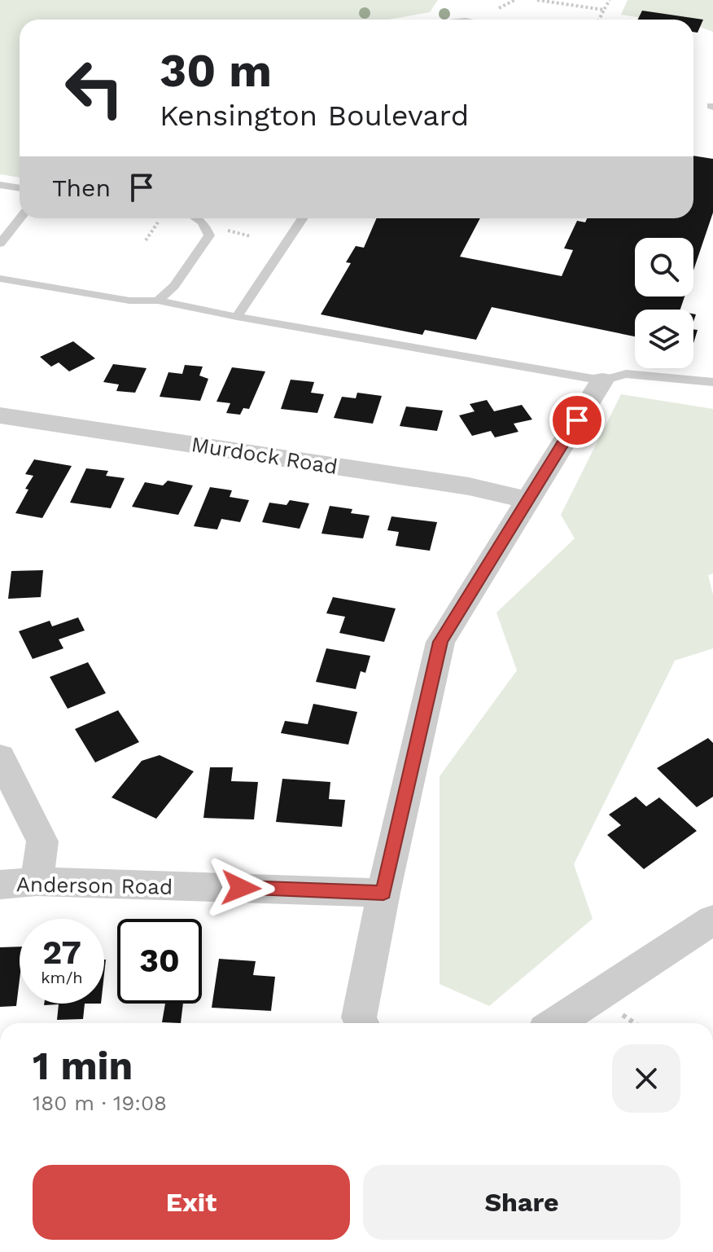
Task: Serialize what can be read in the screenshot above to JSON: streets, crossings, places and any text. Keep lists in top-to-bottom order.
{
  "streets": {
    "street": ["Murdock Road", "Anderson Road"]
  },
  "page": {
    "turn": ["30 m", "Kensington Boulevard"],
    "then": "Then",
    "speed": "27 km/h",
    "limit": "30",
    "heading": ["1 min", "180 m · 19:08"],
    "buttons": ["Exit", "Share"]
  }
}
